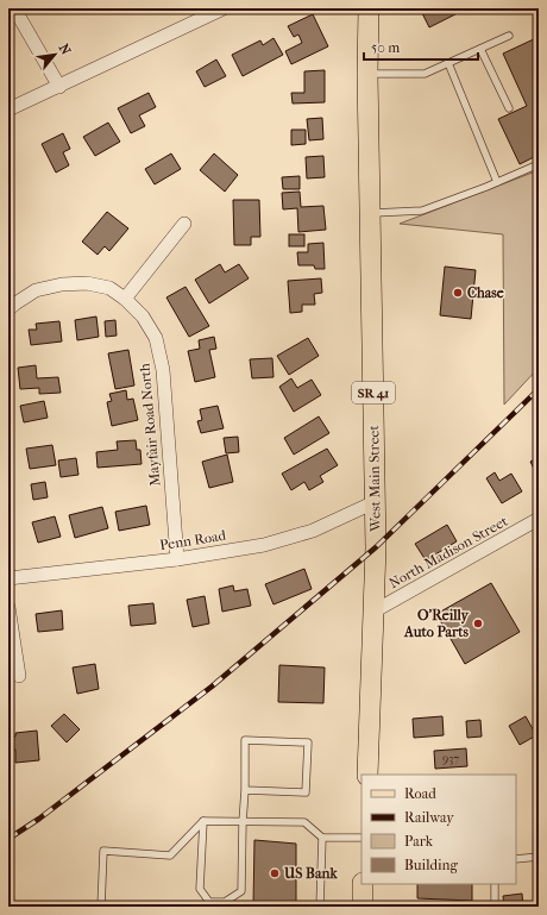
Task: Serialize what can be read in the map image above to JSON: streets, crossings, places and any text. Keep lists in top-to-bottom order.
{
  "streets": {
    "main road": ["SR 41", "West Main Street"],
    "street": ["Mayfair Road North", "Penn Road", "North Madison Street"]
  },
  "crossings": [
    ["Mayfair Road North", "Penn Road"],
    ["West Main Street", "Penn Road"],
    ["West Main Street", "North Madison Street"]
  ],
  "places": ["Chase", "O'Reilly Auto Parts", "US Bank"],
  "house_numbers": ["937"],
  "legend": [
    "Road",
    "Railway",
    "Park",
    "Building"
  ],
  "scale_bar": "50 m",
  "north": "top right"
}
